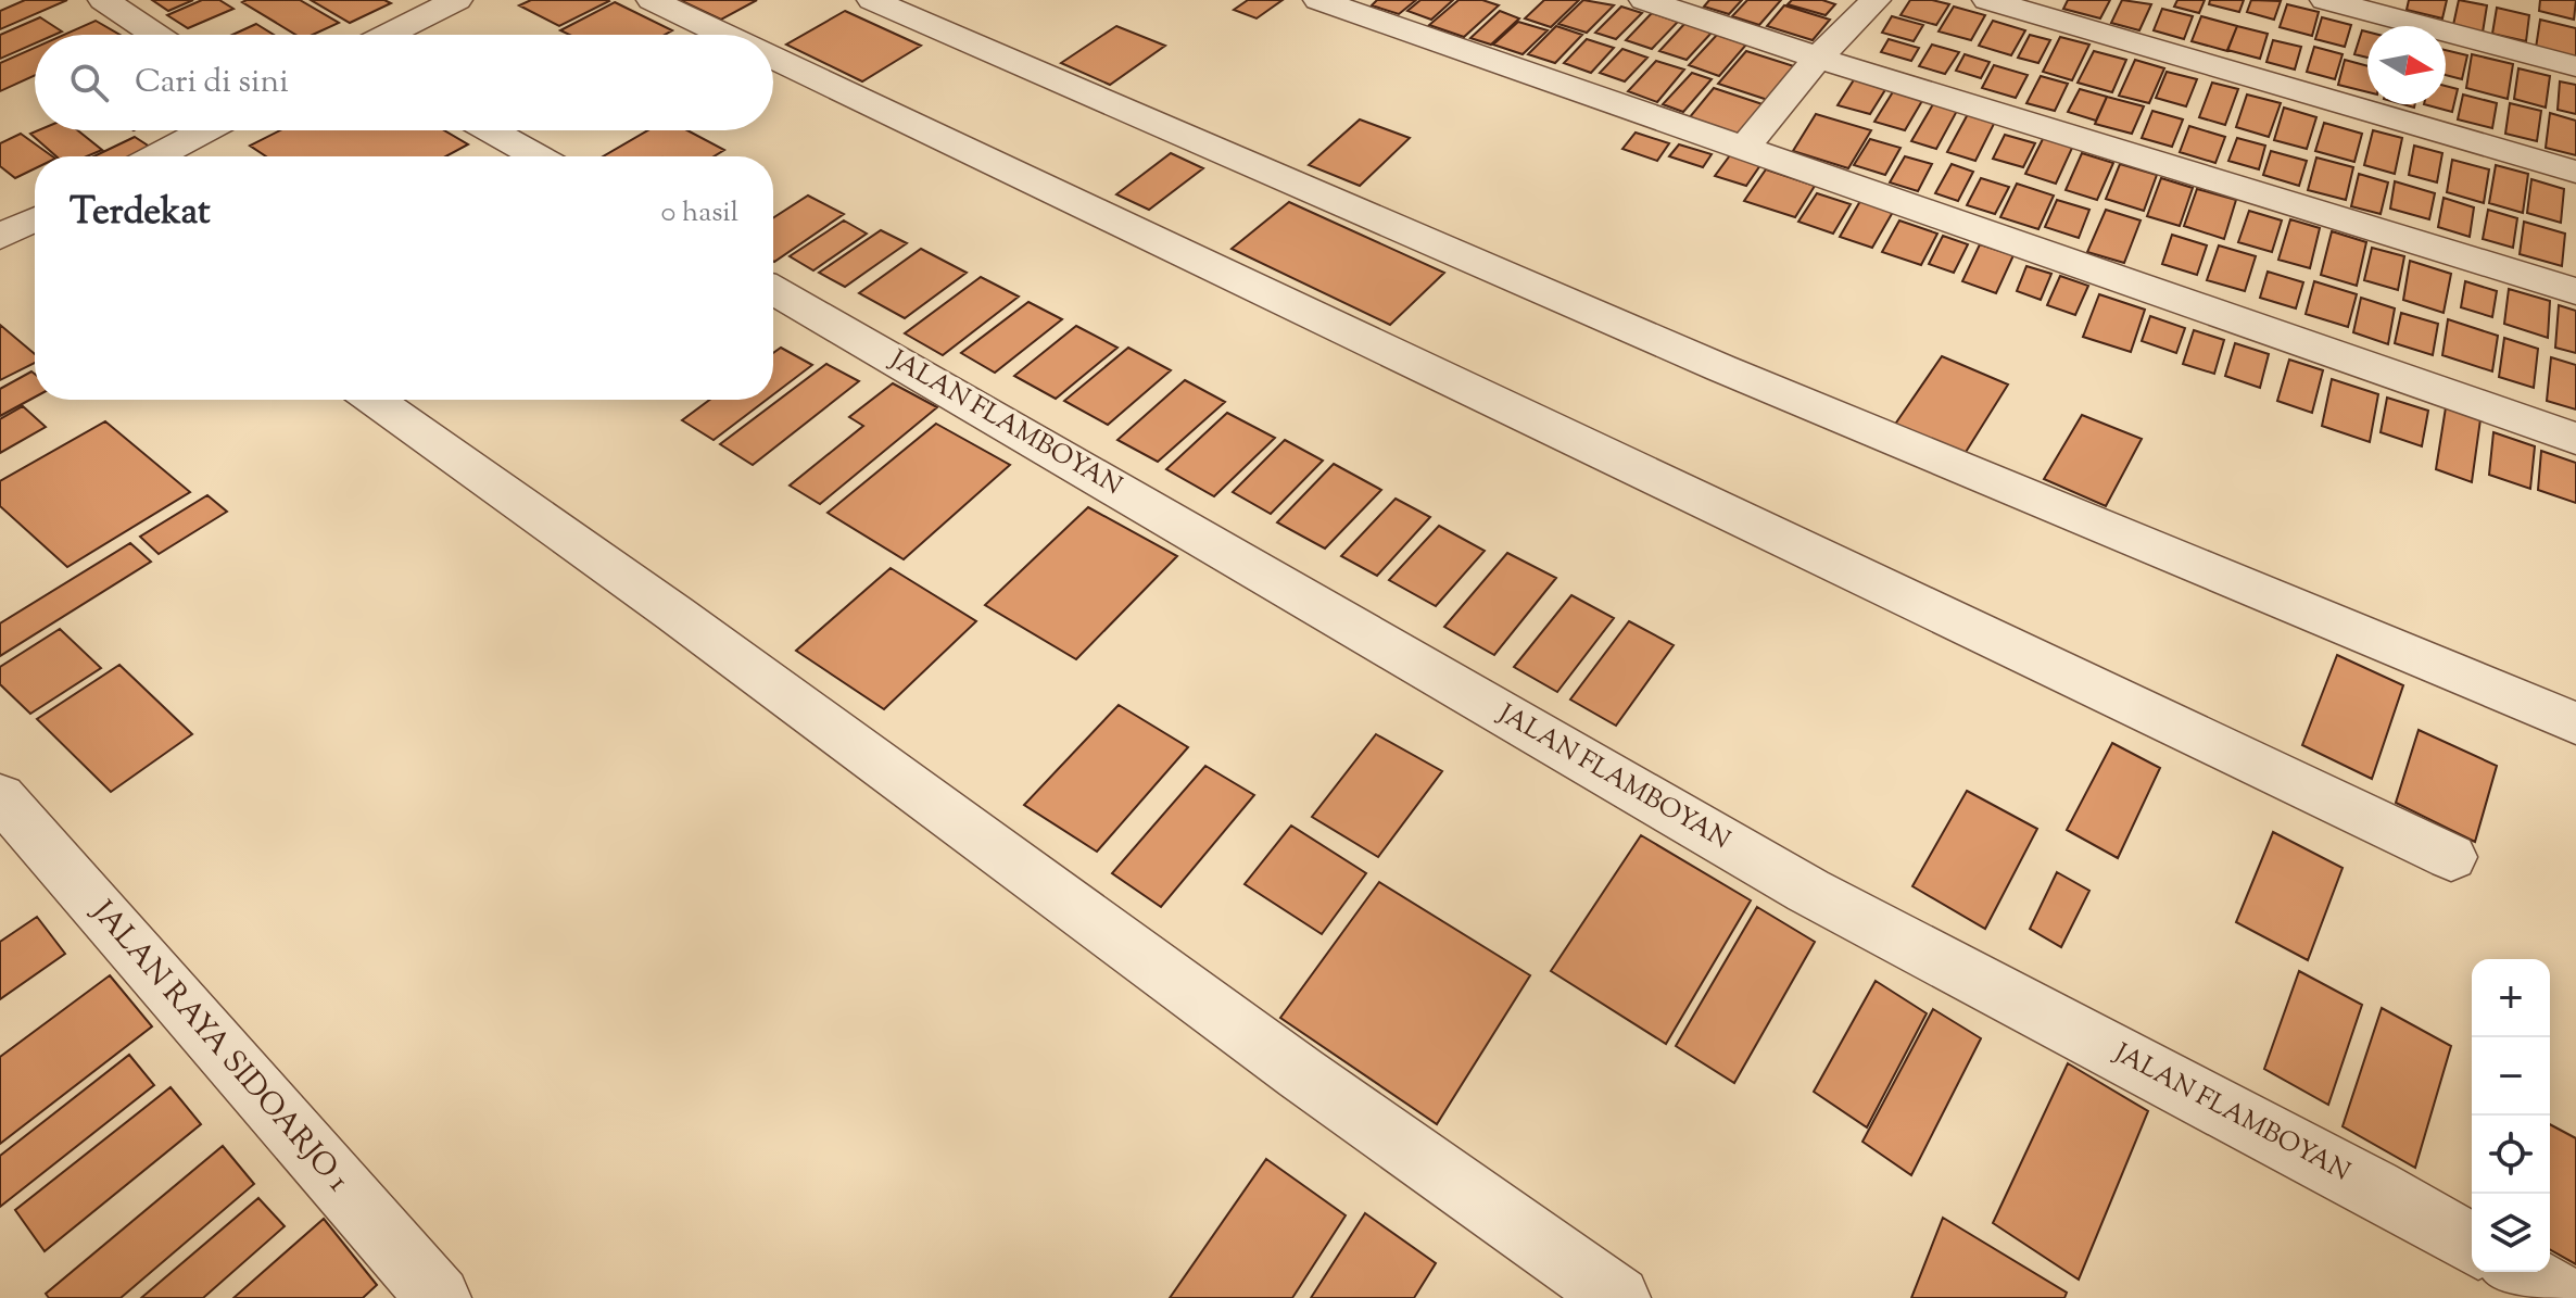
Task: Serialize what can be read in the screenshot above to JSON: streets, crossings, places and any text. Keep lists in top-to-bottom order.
{
  "streets": {
    "street": ["JALAN FLAMBOYAN", "JALAN RAYA SIDOARJO 1"]
  },
  "north": "right",
  "page": {
    "search": "Cari di sini",
    "heading": ["Terdekat", "0 hasil"],
    "map_buttons": ["+", "−"]
  }
}
